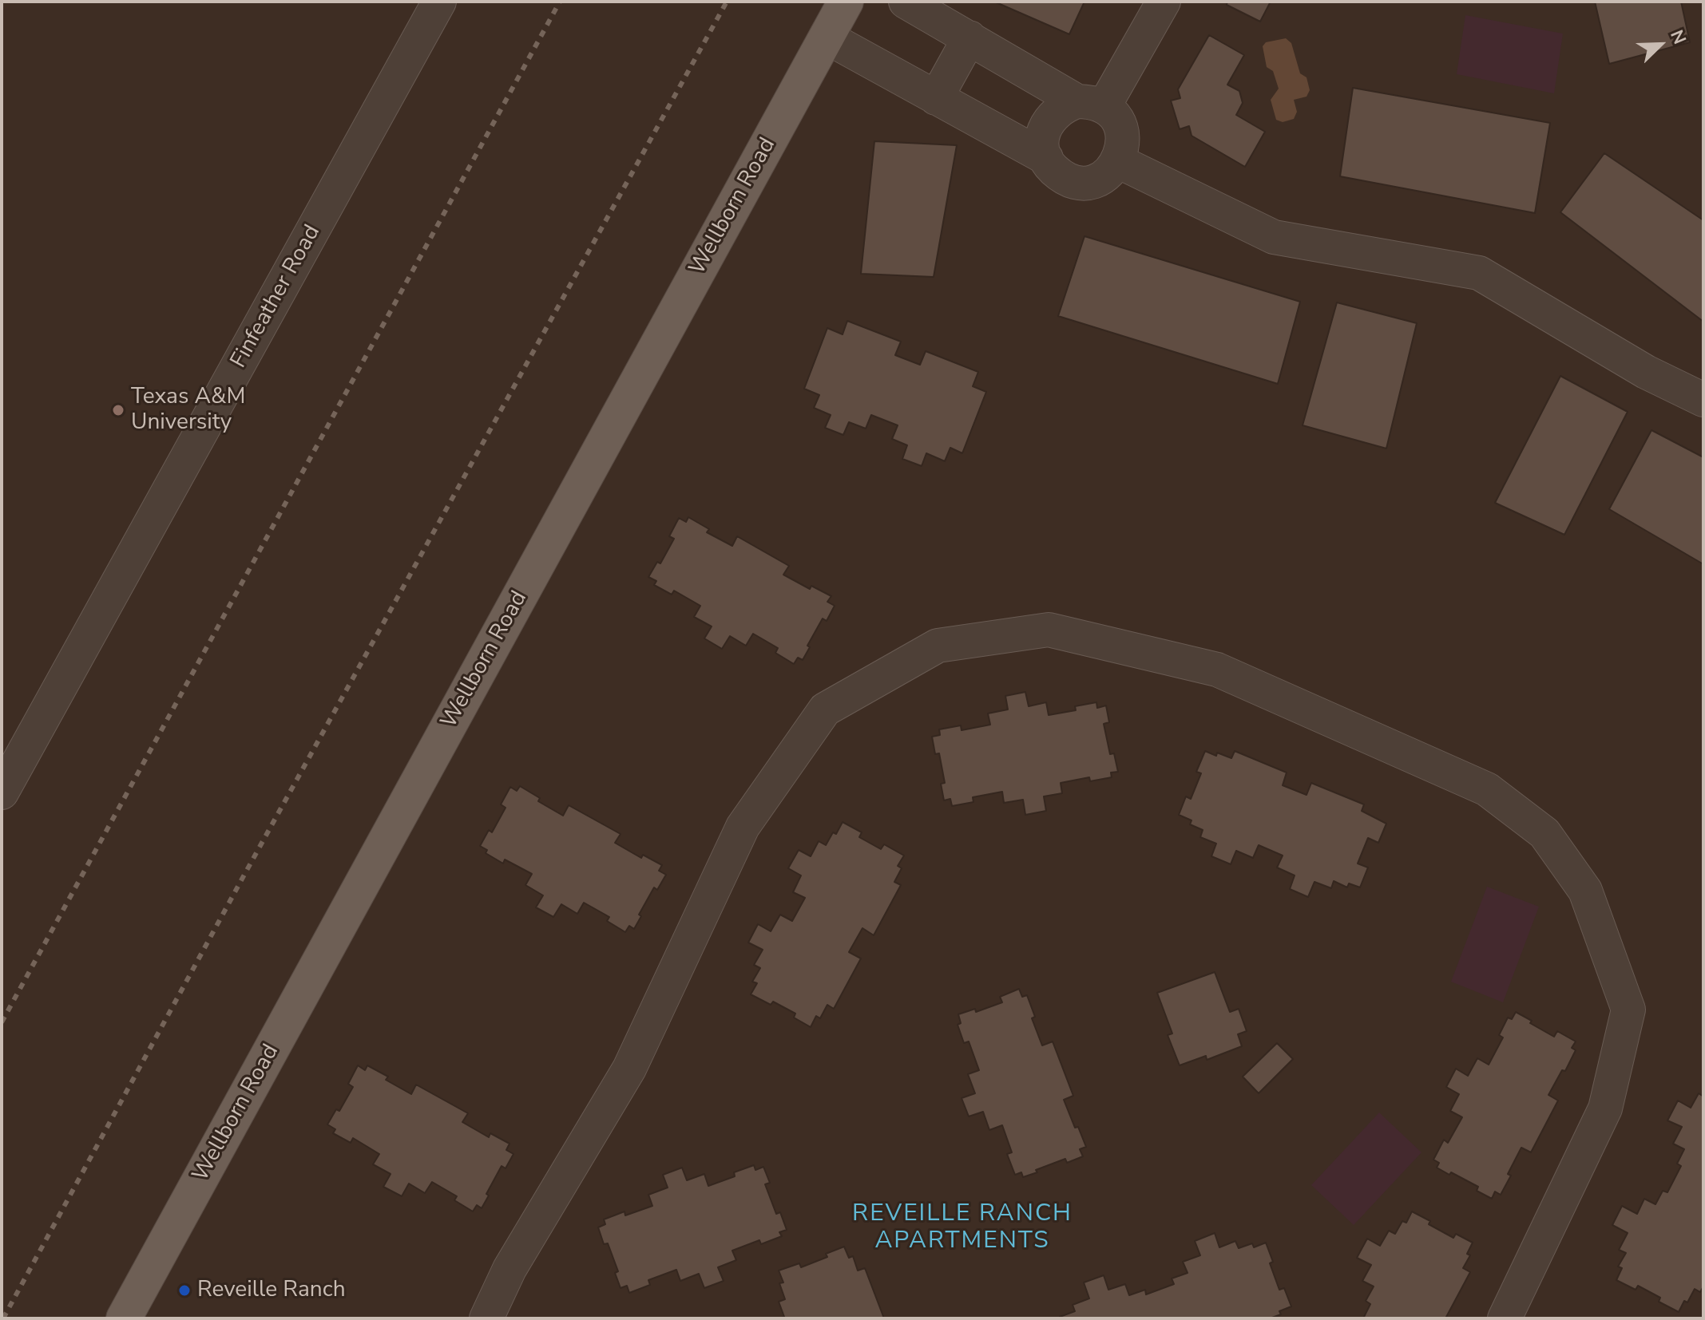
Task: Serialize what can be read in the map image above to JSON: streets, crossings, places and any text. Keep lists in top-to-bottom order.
{
  "streets": {
    "main road": ["Wellborn Road"],
    "street": ["Finfeather Road"]
  },
  "districts": ["REVEILLE RANCH APARTMENTS"],
  "places": ["Texas A&M University", "Reveille Ranch"],
  "north": "top right"
}
